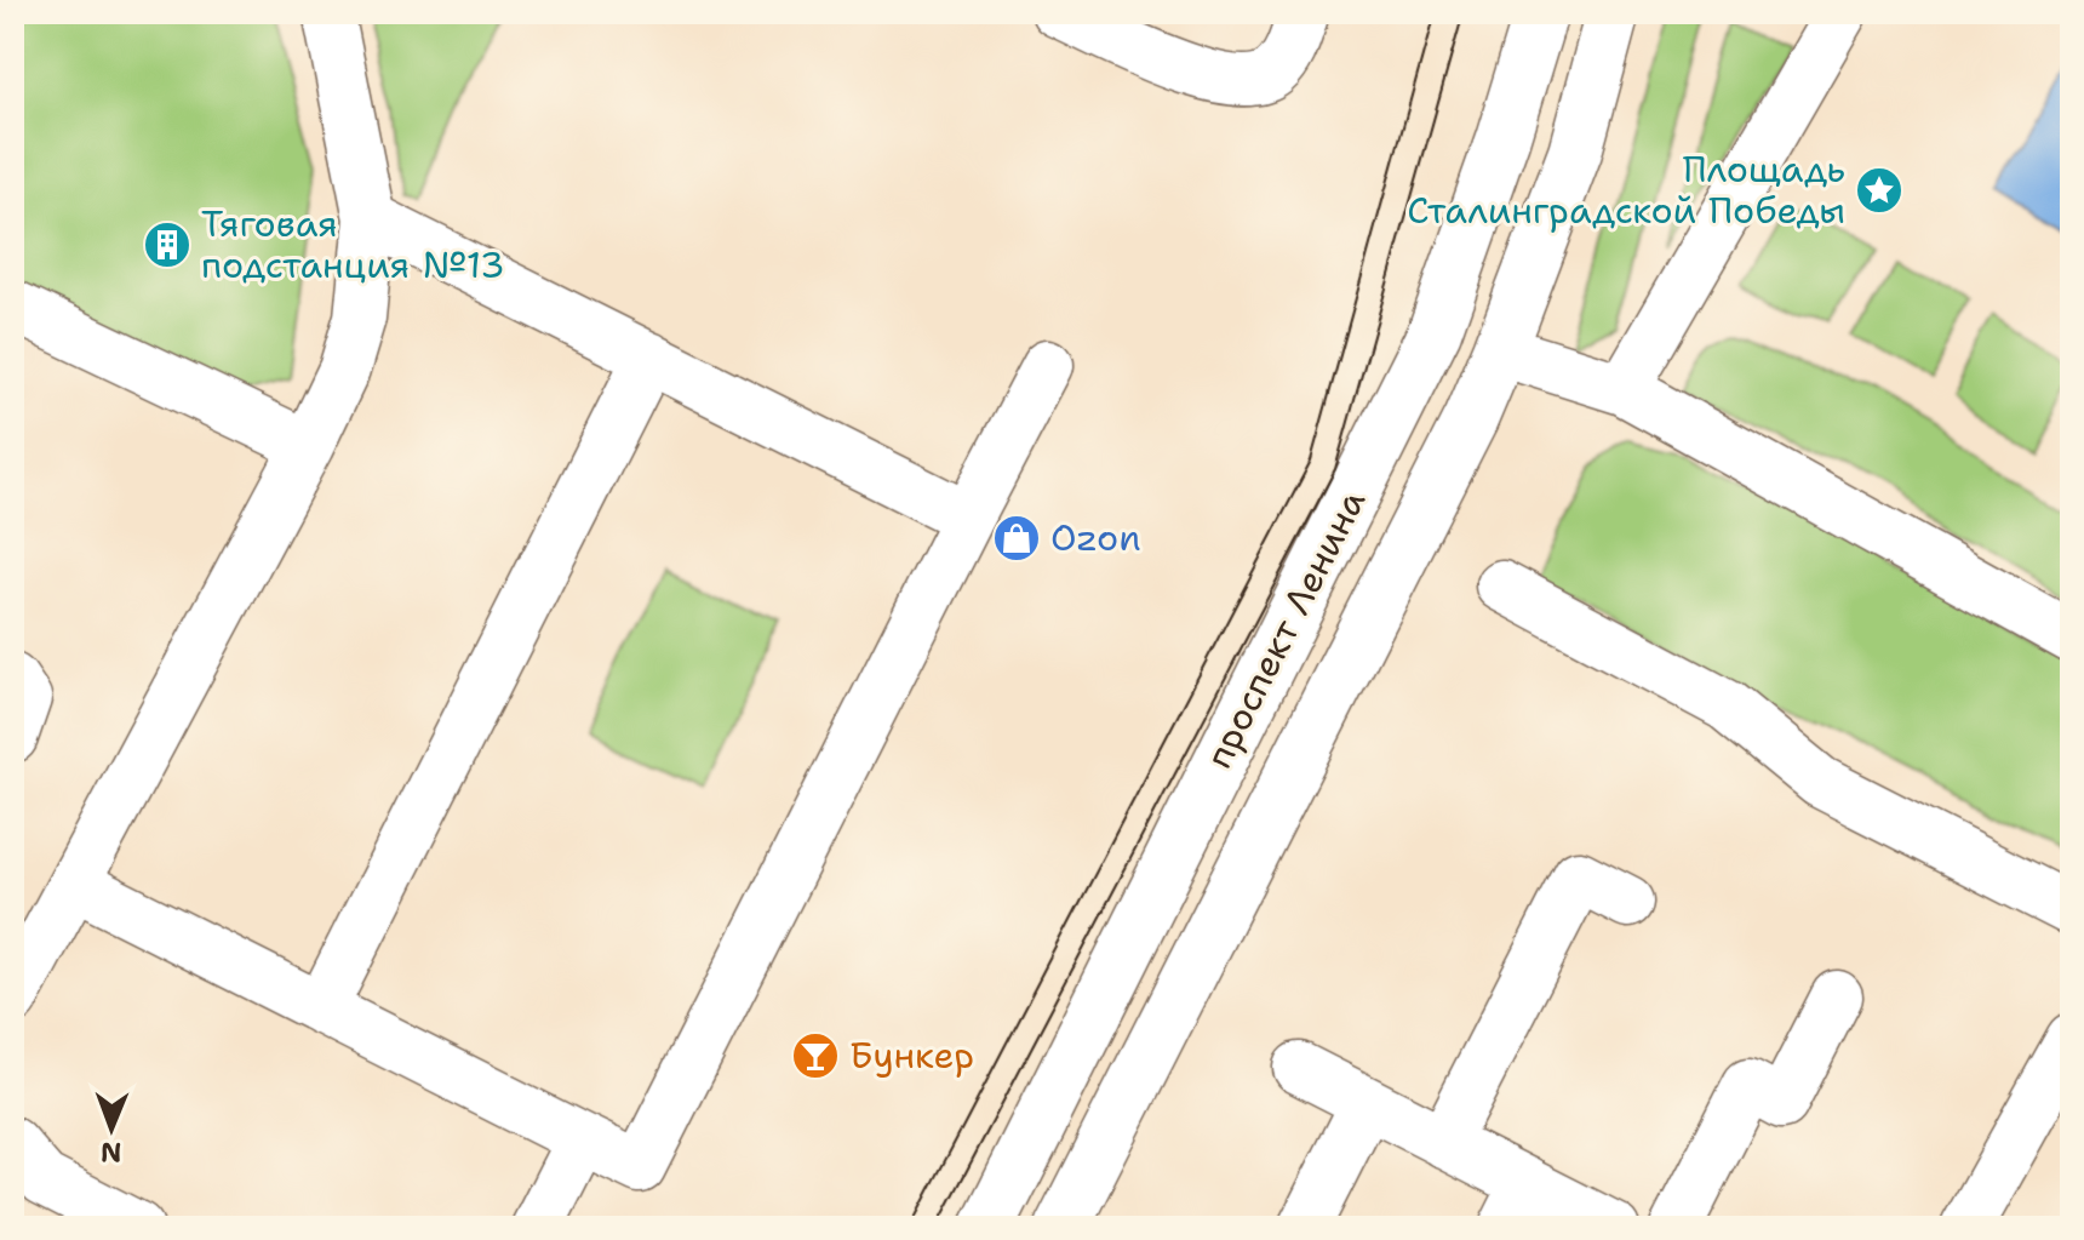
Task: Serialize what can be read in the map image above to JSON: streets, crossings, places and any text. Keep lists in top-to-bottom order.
{
  "streets": {
    "main road": ["проспект Ленина"]
  },
  "places": {
    "place": ["Площадь Сталинградской Победы"],
    "building": ["Тяговая подстанция №13"],
    "shop": ["Ozon"],
    "bar": ["Бункер"]
  },
  "north": "bottom"
}
